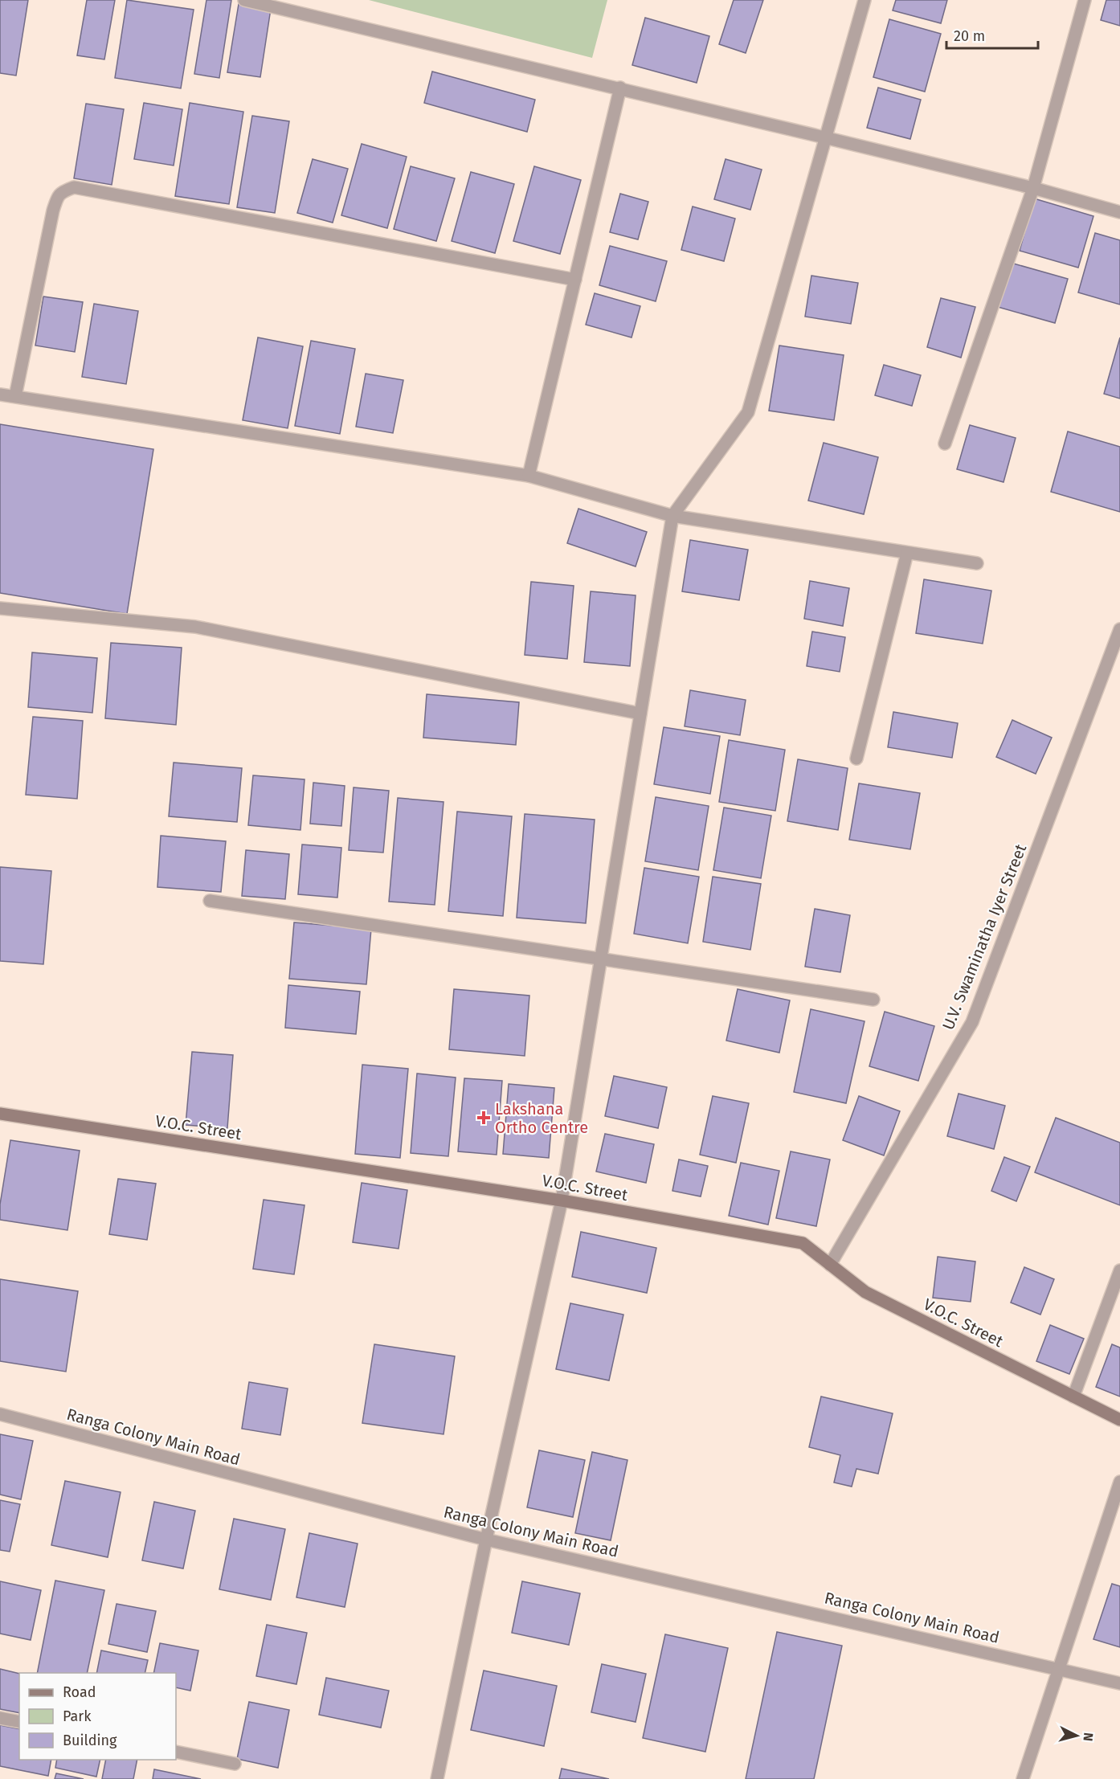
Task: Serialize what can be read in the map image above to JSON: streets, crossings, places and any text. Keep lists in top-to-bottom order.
{
  "streets": {
    "street": ["U.V. Swaminatha Iyer Street", "V.O.C. Street", "Ranga Colony Main Road"]
  },
  "crossings": [
    ["U.V. Swaminatha Iyer Street", "V.O.C. Street"]
  ],
  "places": {
    "health": ["Lakshana Ortho Centre"]
  },
  "legend": ["Road", "Park", "Building"],
  "scale_bar": "20 m",
  "north": "right"
}
